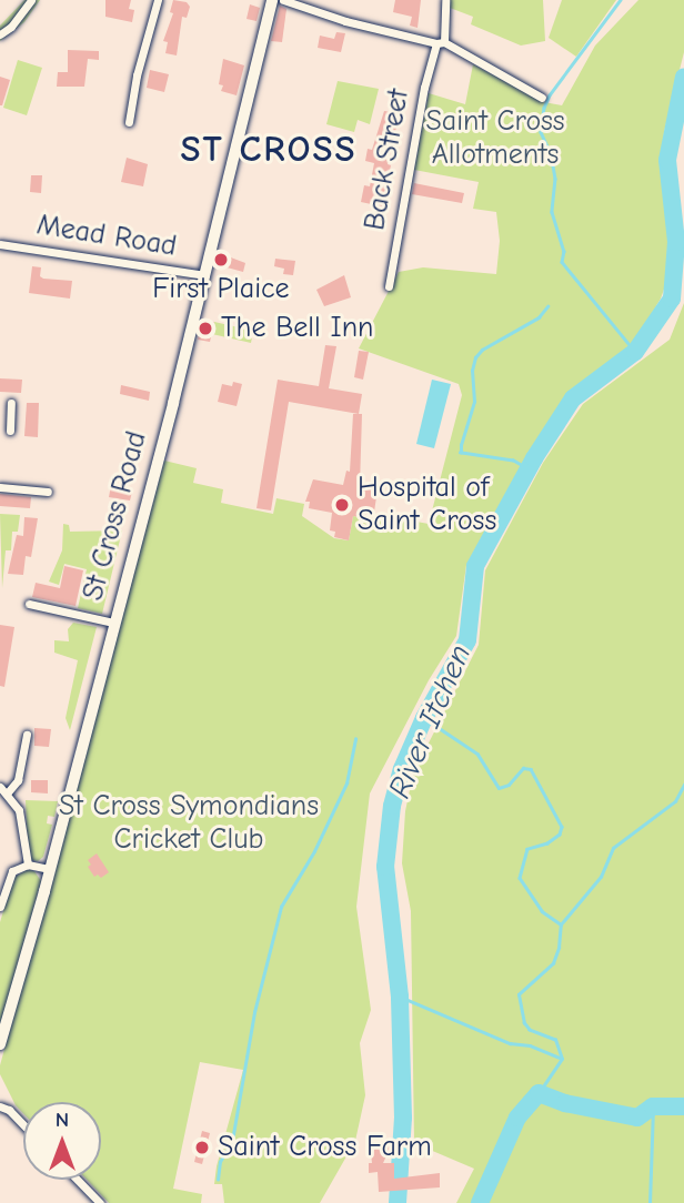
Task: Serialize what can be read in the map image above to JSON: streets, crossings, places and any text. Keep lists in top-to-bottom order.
{
  "streets": {
    "main road": ["St Cross Road"],
    "street": ["Back Street", "Mead Road"]
  },
  "crossings": [
    ["Mead Road", "St Cross Road"]
  ],
  "districts": ["ST CROSS"],
  "water": ["River Itchen"],
  "parks": ["Saint Cross Allotments", "St Cross Symondians Cricket Club"],
  "places": [
    "First Plaice",
    "The Bell Inn",
    "Hospital of Saint Cross",
    "Saint Cross Farm"
  ],
  "north": "top"
}
